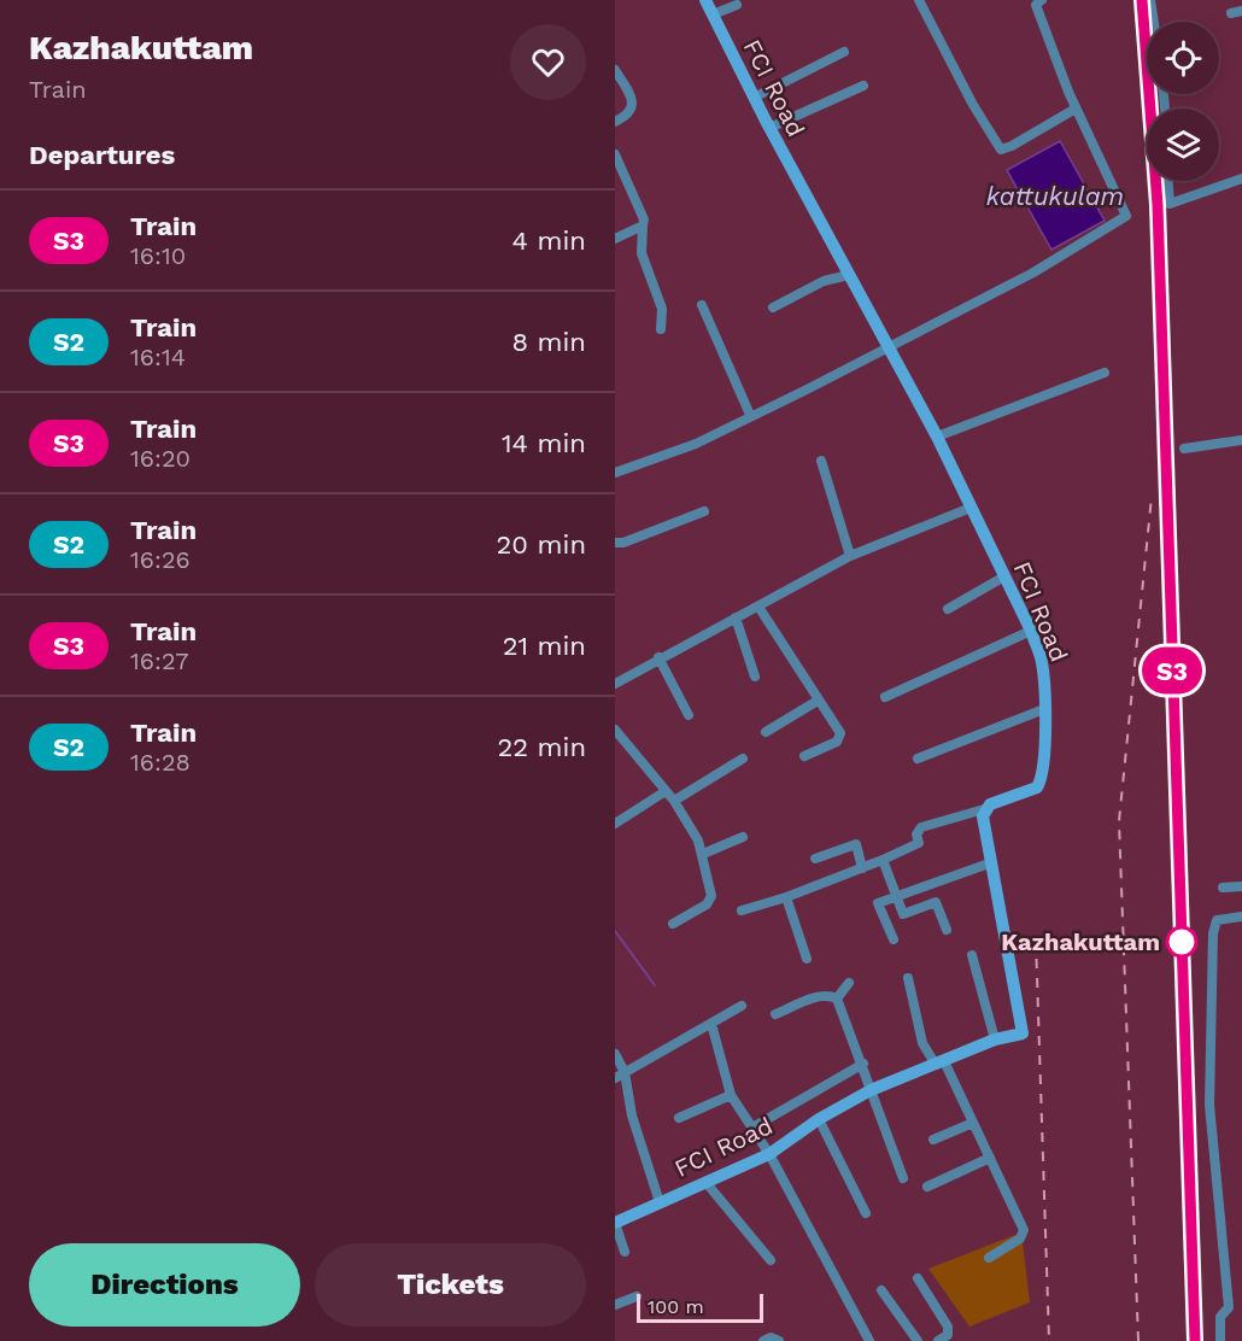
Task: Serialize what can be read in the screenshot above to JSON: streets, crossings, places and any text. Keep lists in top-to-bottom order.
{
  "streets": {
    "street": ["FCI Road"]
  },
  "water": ["kattukulam"],
  "places": ["Kazhakuttam"],
  "scale_bar": "100 m",
  "page": {
    "heading": [
      ["Kazhakuttam", "Train"],
      "Departures"
    ],
    "on_map": "S3",
    "list": [
      {
        "mark": "S3",
        "name": "Train",
        "note": "16:10",
        "value": "4 min"
      },
      {
        "mark": "S2",
        "name": "Train",
        "note": "16:14",
        "value": "8 min"
      },
      {
        "mark": "S3",
        "name": "Train",
        "note": "16:20",
        "value": "14 min"
      },
      {
        "mark": "S2",
        "name": "Train",
        "note": "16:26",
        "value": "20 min"
      },
      {
        "mark": "S3",
        "name": "Train",
        "note": "16:27",
        "value": "21 min"
      },
      {
        "mark": "S2",
        "name": "Train",
        "note": "16:28",
        "value": "22 min"
      }
    ],
    "buttons": ["Directions", "Tickets"],
    "scale": "100 m"
  }
}
